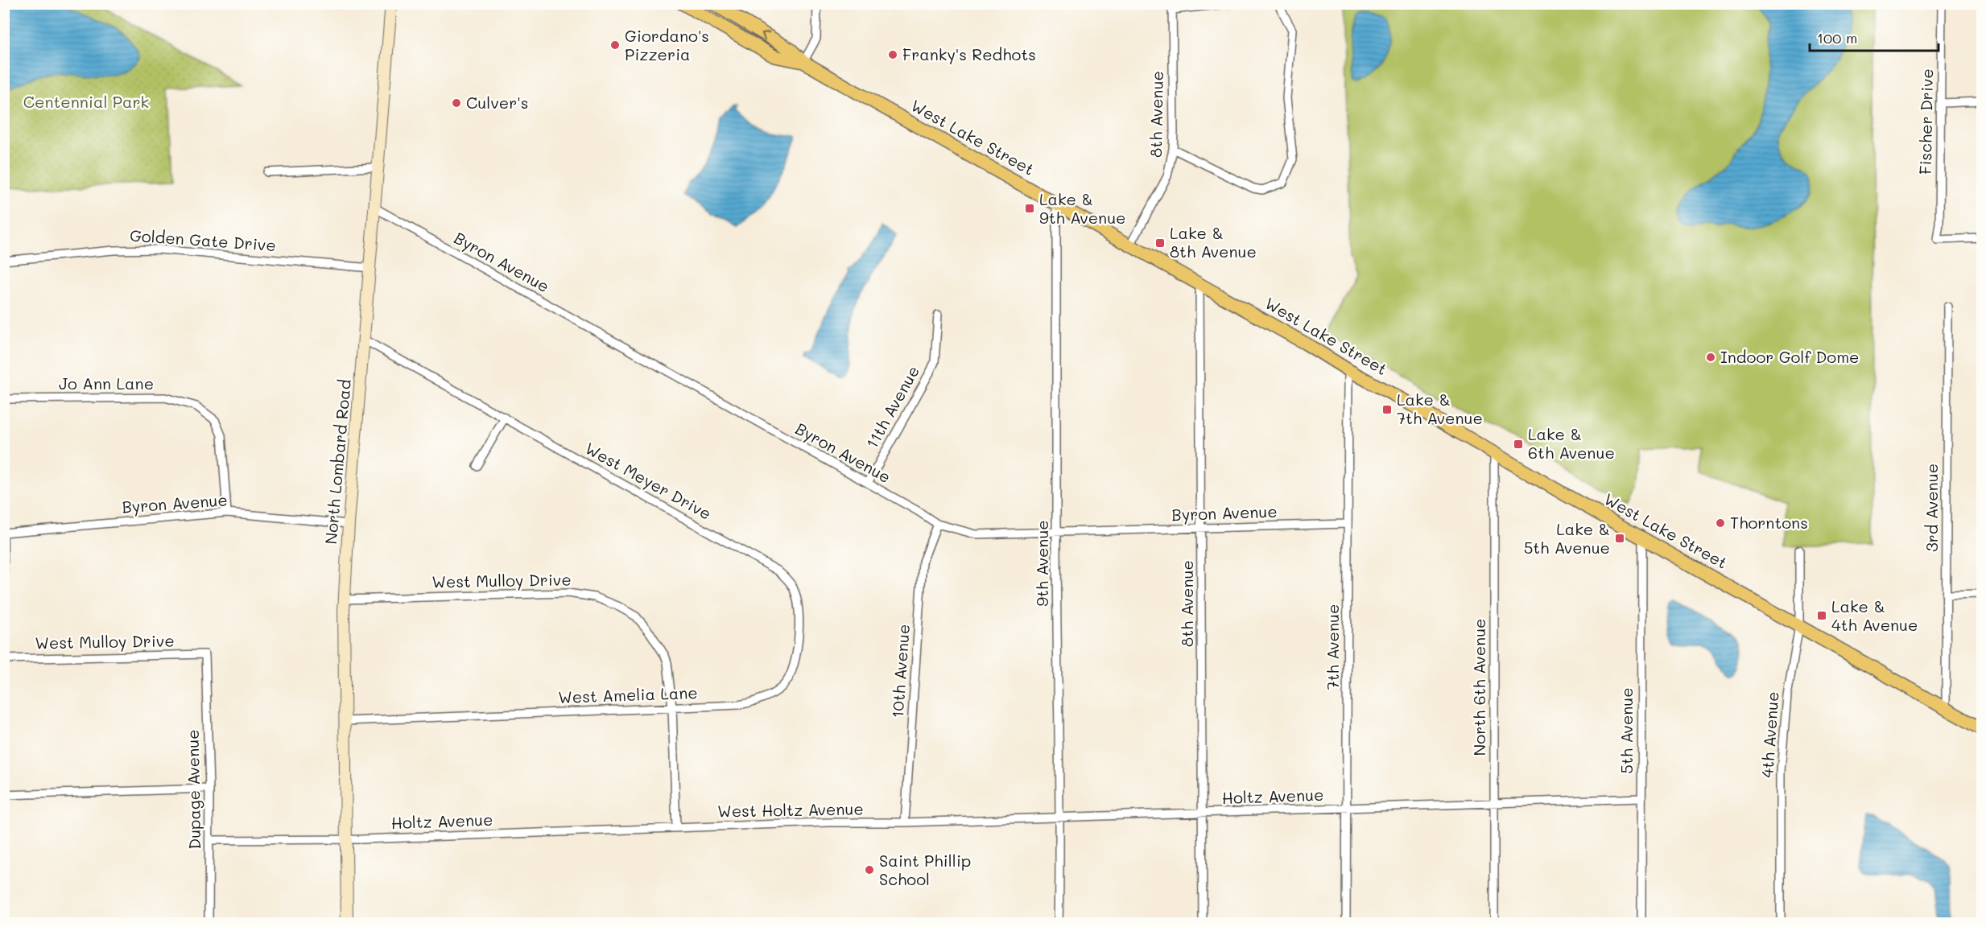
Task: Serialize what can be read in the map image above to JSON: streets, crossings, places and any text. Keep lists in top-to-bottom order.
{
  "streets": {
    "main road": ["West Lake Street"],
    "street": [
      "8th Avenue",
      "Fischer Drive",
      "Golden Gate Drive",
      "Byron Avenue",
      "Jo Ann Lane",
      "11th Avenue",
      "North Lombard Road",
      "West Meyer Drive",
      "3rd Avenue",
      "9th Avenue",
      "West Mulloy Drive",
      "7th Avenue",
      "10th Avenue",
      "North 6th Avenue",
      "West Amelia Lane",
      "5th Avenue",
      "4th Avenue",
      "Dupage Avenue",
      "Holtz Avenue",
      "West Holtz Avenue"
    ]
  },
  "crossings": [
    ["8th Avenue", "West Lake Street"],
    ["8th Avenue", "Byron Avenue"],
    ["8th Avenue", "Holtz Avenue"],
    ["West Lake Street", "3rd Avenue"],
    ["West Lake Street", "9th Avenue"],
    ["West Lake Street", "7th Avenue"],
    ["West Lake Street", "North 6th Avenue"],
    ["West Lake Street", "5th Avenue"],
    ["West Lake Street", "4th Avenue"],
    ["Golden Gate Drive", "North Lombard Road"],
    ["Byron Avenue", "Jo Ann Lane"],
    ["Byron Avenue", "11th Avenue"],
    ["Byron Avenue", "North Lombard Road"],
    ["Byron Avenue", "9th Avenue"],
    ["Byron Avenue", "7th Avenue"],
    ["Byron Avenue", "10th Avenue"],
    ["North Lombard Road", "West Meyer Drive"],
    ["North Lombard Road", "West Mulloy Drive"],
    ["North Lombard Road", "West Amelia Lane"],
    ["North Lombard Road", "Holtz Avenue"],
    ["West Meyer Drive", "West Amelia Lane"],
    ["9th Avenue", "Holtz Avenue"],
    ["West Mulloy Drive", "West Amelia Lane"],
    ["West Mulloy Drive", "Dupage Avenue"],
    ["West Mulloy Drive", "Holtz Avenue"],
    ["West Mulloy Drive", "West Holtz Avenue"],
    ["7th Avenue", "Holtz Avenue"],
    ["10th Avenue", "Holtz Avenue"],
    ["10th Avenue", "West Holtz Avenue"],
    ["North 6th Avenue", "Holtz Avenue"],
    ["5th Avenue", "Holtz Avenue"],
    ["Dupage Avenue", "Holtz Avenue"],
    ["Holtz Avenue", "West Holtz Avenue"]
  ],
  "parks": ["Centennial Park"],
  "places": {
    "other": [
      "Giordano's Pizzeria",
      "Franky's Redhots",
      "Culver's",
      "Indoor Golf Dome",
      "Thorntons",
      "Saint Phillip School"
    ],
    "transit": [
      "Lake & 9th Avenue",
      "Lake & 8th Avenue",
      "Lake & 7th Avenue",
      "Lake & 6th Avenue",
      "Lake & 5th Avenue",
      "Lake & 4th Avenue"
    ]
  },
  "scale_bar": "100 m"
}
